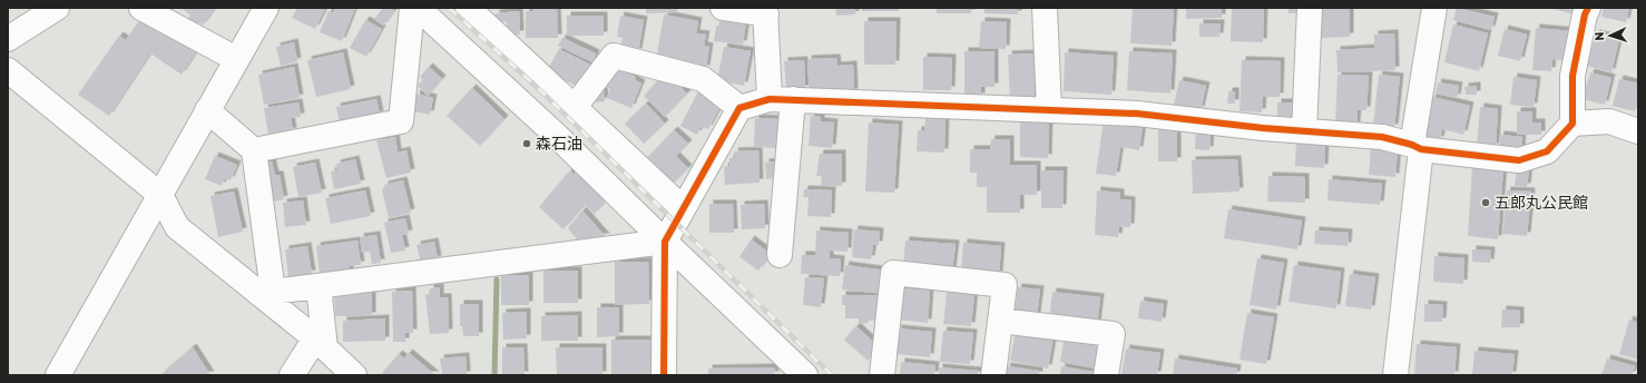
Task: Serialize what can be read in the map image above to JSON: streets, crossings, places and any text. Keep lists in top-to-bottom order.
{
  "places": ["森石油", "五郎丸公民館"],
  "north": "left"
}
